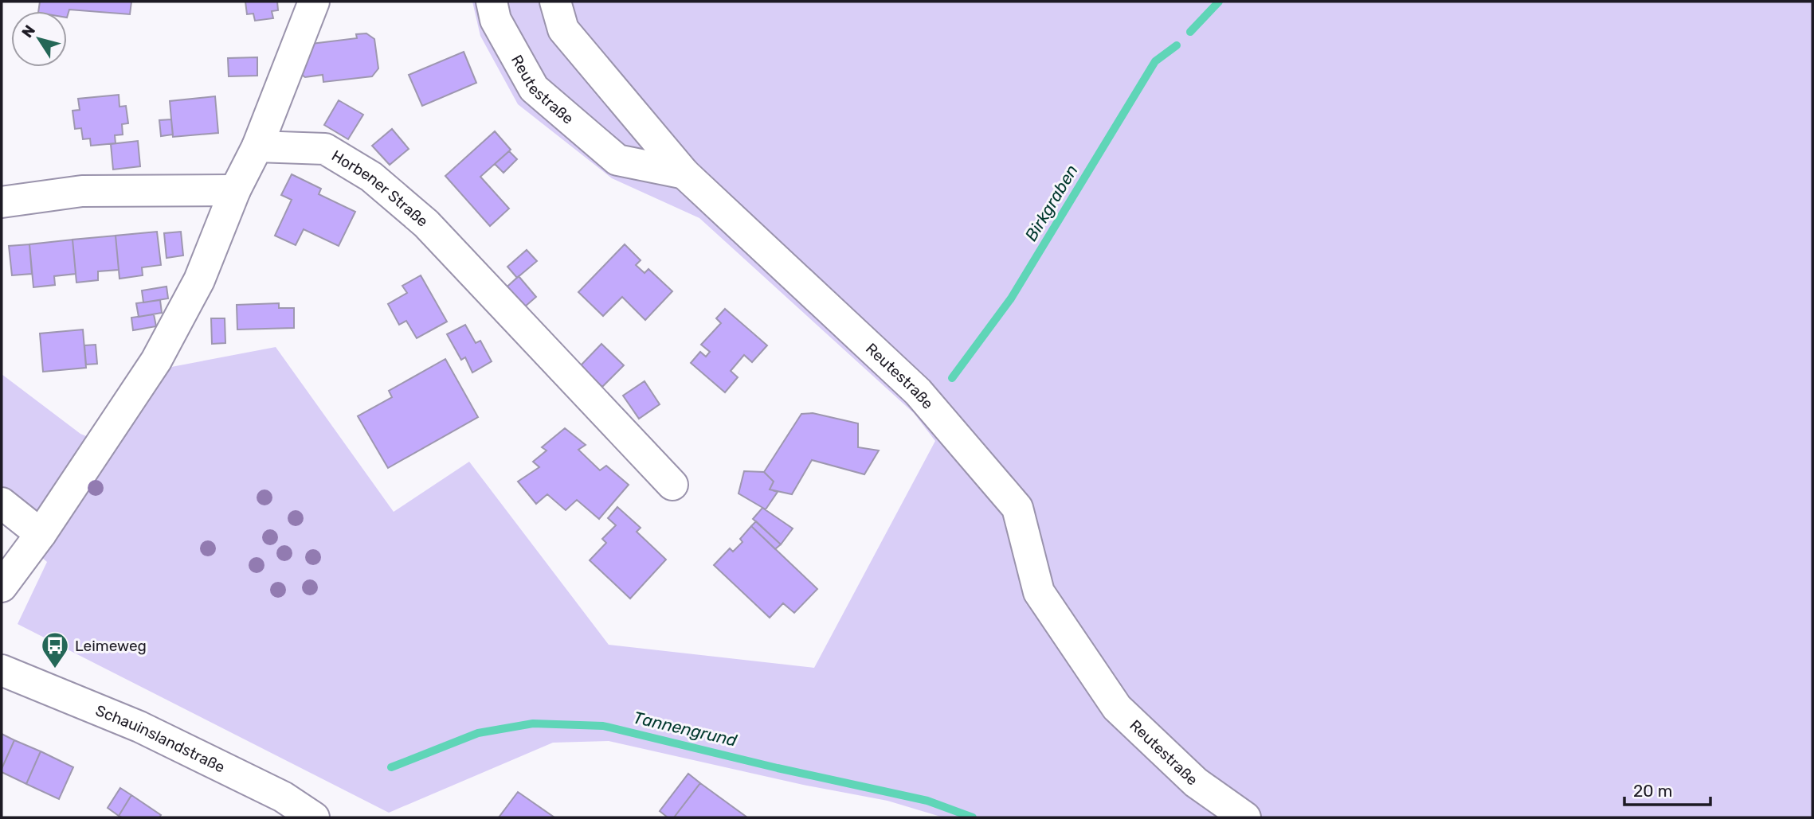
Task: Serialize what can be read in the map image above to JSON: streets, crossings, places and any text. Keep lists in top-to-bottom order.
{
  "streets": {
    "street": ["Reutestraße", "Horbener Straße", "Schauinslandstraße"]
  },
  "water": ["Birkgraben", "Tannengrund"],
  "places": {
    "bus stop": ["Leimeweg"]
  },
  "scale_bar": "20 m",
  "north": "top left"
}
